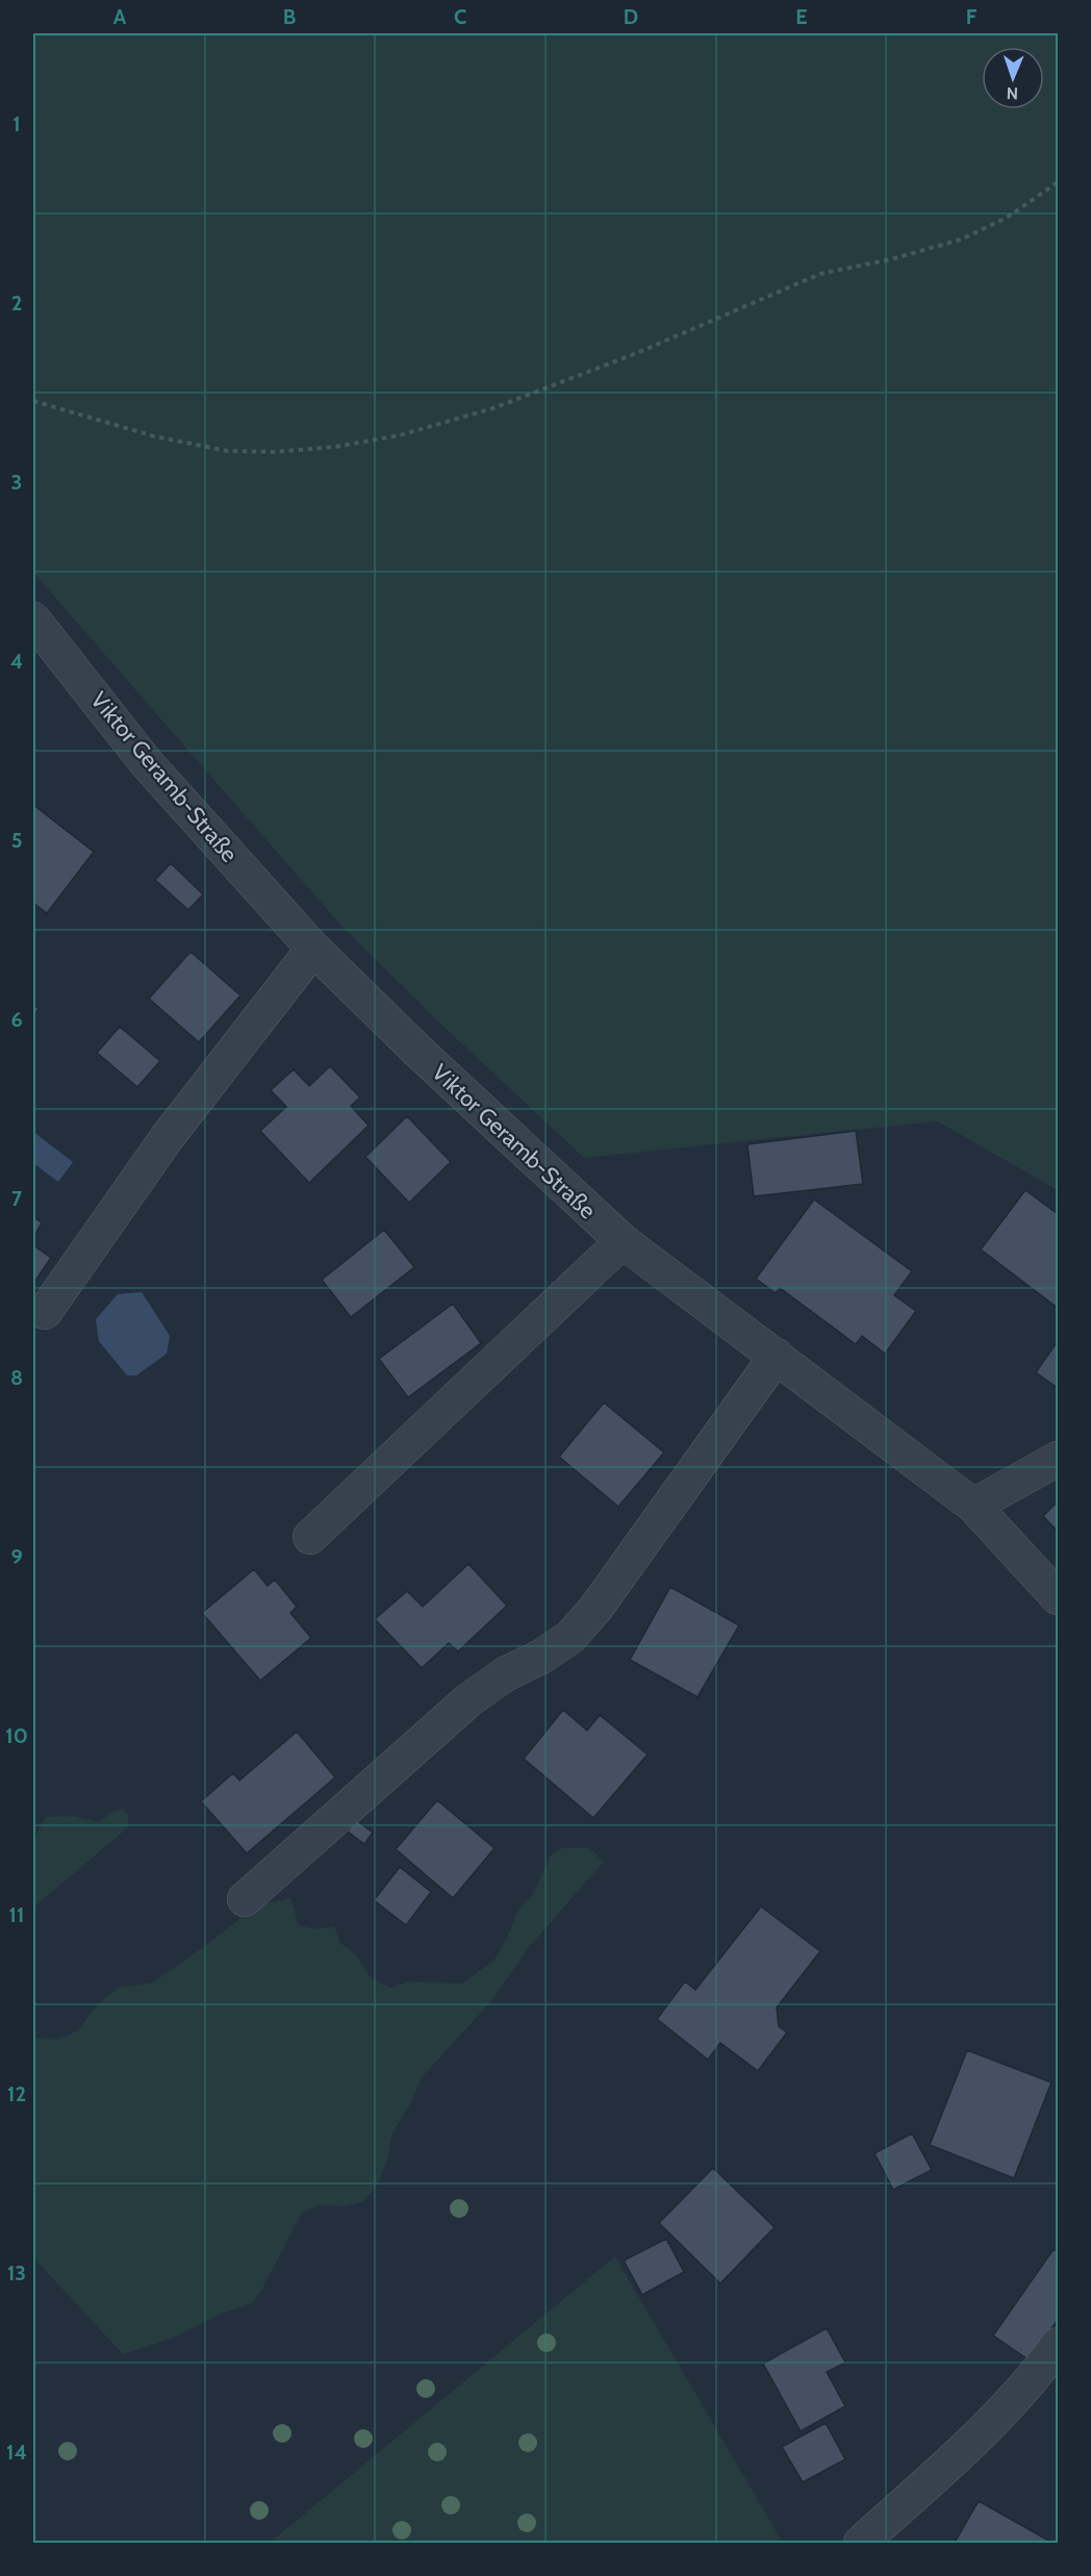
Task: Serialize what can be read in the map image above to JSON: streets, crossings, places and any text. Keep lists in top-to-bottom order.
{
  "streets": {
    "street": ["Viktor Geramb-Straße"]
  },
  "north": "bottom",
  "grid": {
    "columns": [
      "A",
      "B",
      "C",
      "D",
      "E",
      "F"
    ],
    "rows": [
      "1",
      "2",
      "3",
      "4",
      "5",
      "6",
      "7",
      "8",
      "9",
      "10",
      "11",
      "12",
      "13",
      "14"
    ]
  }
}
